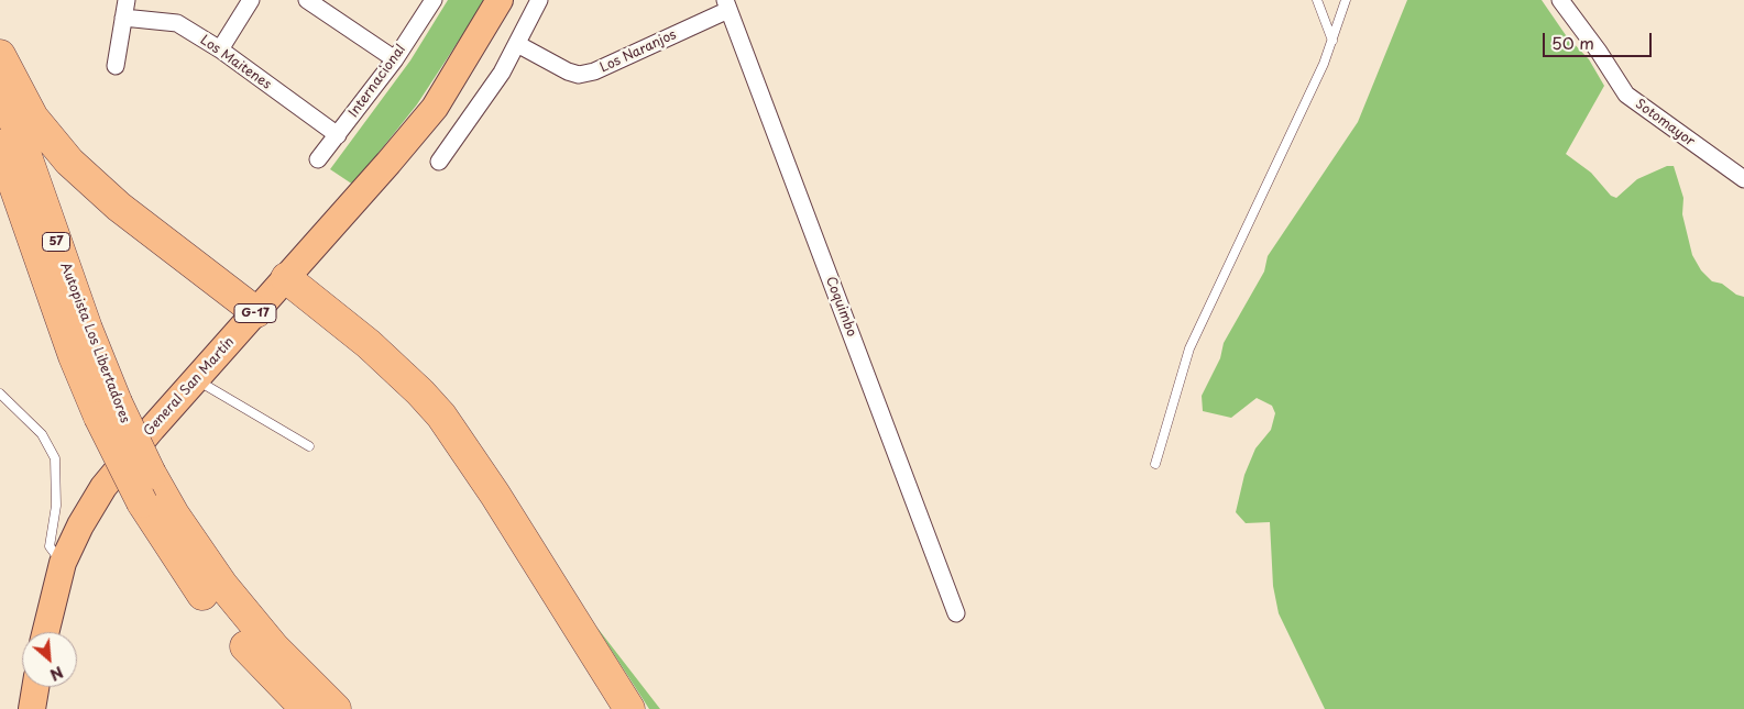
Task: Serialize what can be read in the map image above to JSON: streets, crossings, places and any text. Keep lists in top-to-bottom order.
{
  "streets": {
    "highway": ["57", "Autopista Los Libertadores"],
    "main road": ["G-17", "General San Martín"],
    "street": [
      "Los Naranjos",
      "Los Maitenes",
      "Internacional",
      "Sotomayor",
      "Coquimbo"
    ]
  },
  "crossings": [
    ["Los Naranjos", "Coquimbo"],
    ["Los Maitenes", "Internacional"]
  ],
  "scale_bar": "50 m",
  "north": "bottom right"
}
